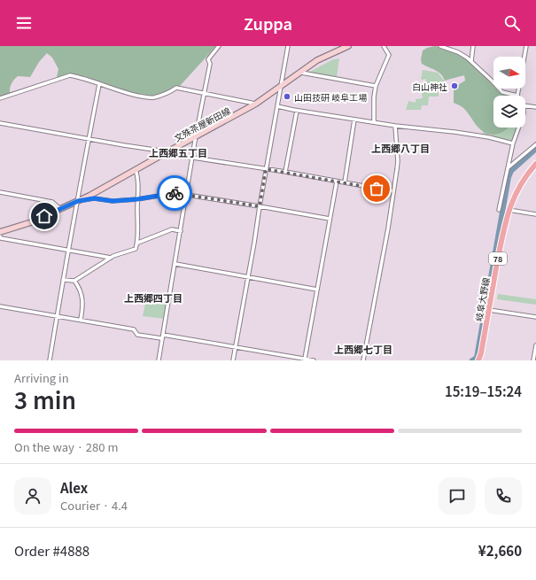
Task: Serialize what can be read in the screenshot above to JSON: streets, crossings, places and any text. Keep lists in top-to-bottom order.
{
  "streets": {
    "main road": ["文殊茶屋新田線", "78", "岐阜大野線"]
  },
  "districts": [
    "上西郷八丁目",
    "上西郷五丁目",
    "上西郷四丁目",
    "上西郷七丁目"
  ],
  "places": ["白山神社", "山田技研 岐阜工場"],
  "north": "right",
  "page": {
    "header": "Zuppa",
    "heading": ["3 min", "Arriving in", "15:19–15:24"],
    "panel": [
      "Alex",
      "Courier · 4.4",
      "Order #4888",
      "¥2,660"
    ],
    "bar": "On the way · 280 m"
  }
}
